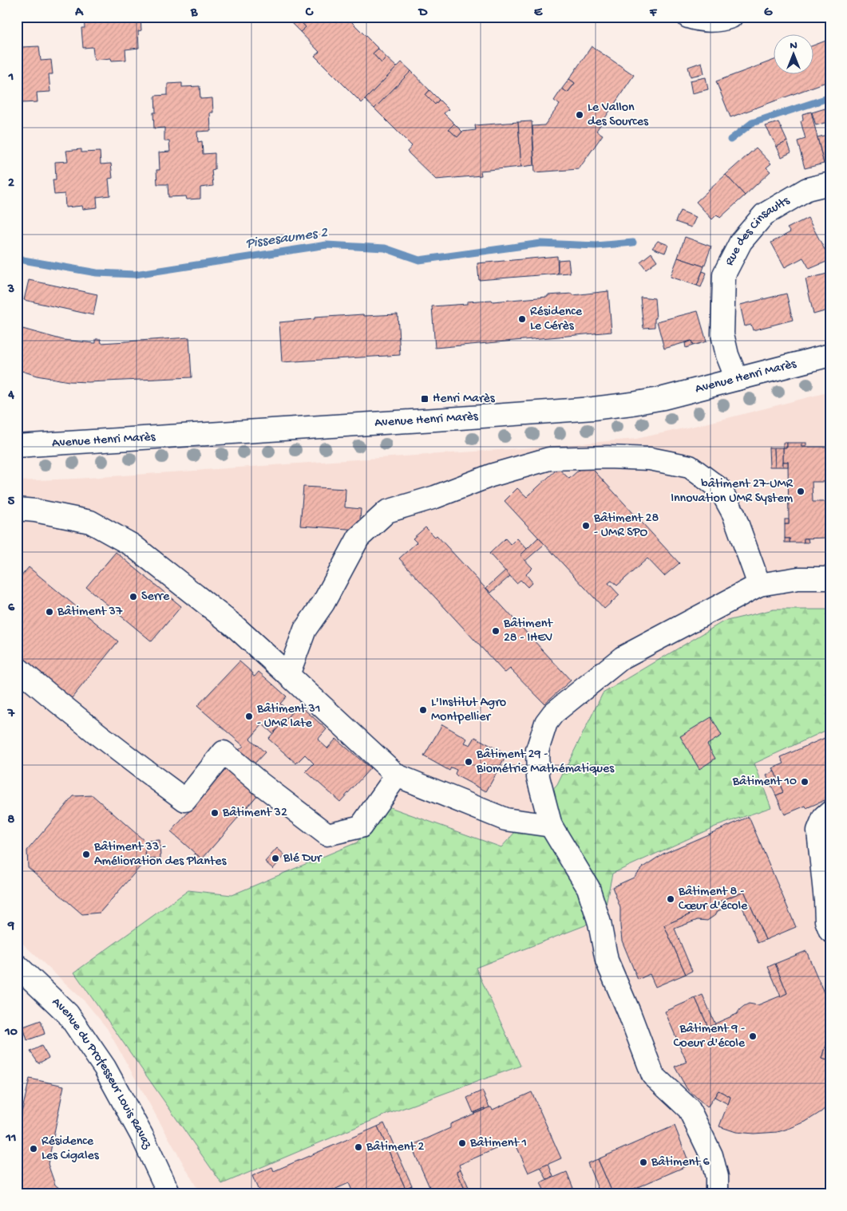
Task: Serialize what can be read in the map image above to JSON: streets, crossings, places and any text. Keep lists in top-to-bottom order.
{
  "streets": {
    "main road": ["Rue des Cinsaults", "Avenue Henri Marès", "Avenue du Professeur Louis Ravaz"]
  },
  "crossings": [
    ["Rue des Cinsaults", "Avenue Henri Marès"]
  ],
  "water": ["Pissesaumes 2"],
  "places": {
    "other": [
      "Le Vallon des Sources",
      "Résidence Le Cérès",
      "bâtiment 27-UMR Innovation UMR System",
      "Bâtiment 28 - UMR SPO",
      "Serre",
      "Bâtiment 37",
      "Bâtiment 28 - IHEV",
      "L'Institut Agro Montpellier",
      "Bâtiment 31 - UMR Iate",
      "Bâtiment 29 - Biométrie Mathématiques",
      "Bâtiment 10",
      "Bâtiment 32",
      "Bâtiment 33 - Amélioration des Plantes",
      "Blé Dur",
      "Bâtiment 8 - Cœur d'école",
      "Bâtiment 9 - Coeur d'école",
      "Bâtiment 1",
      "Bâtiment 2",
      "Résidence Les Cigales",
      "Bâtiment 6"
    ],
    "transit": ["Henri Marès"]
  },
  "north": "top",
  "grid": {
    "columns": [
      "A",
      "B",
      "C",
      "D",
      "E",
      "F",
      "G"
    ],
    "rows": [
      "1",
      "2",
      "3",
      "4",
      "5",
      "6",
      "7",
      "8",
      "9",
      "10",
      "11"
    ]
  }
}
